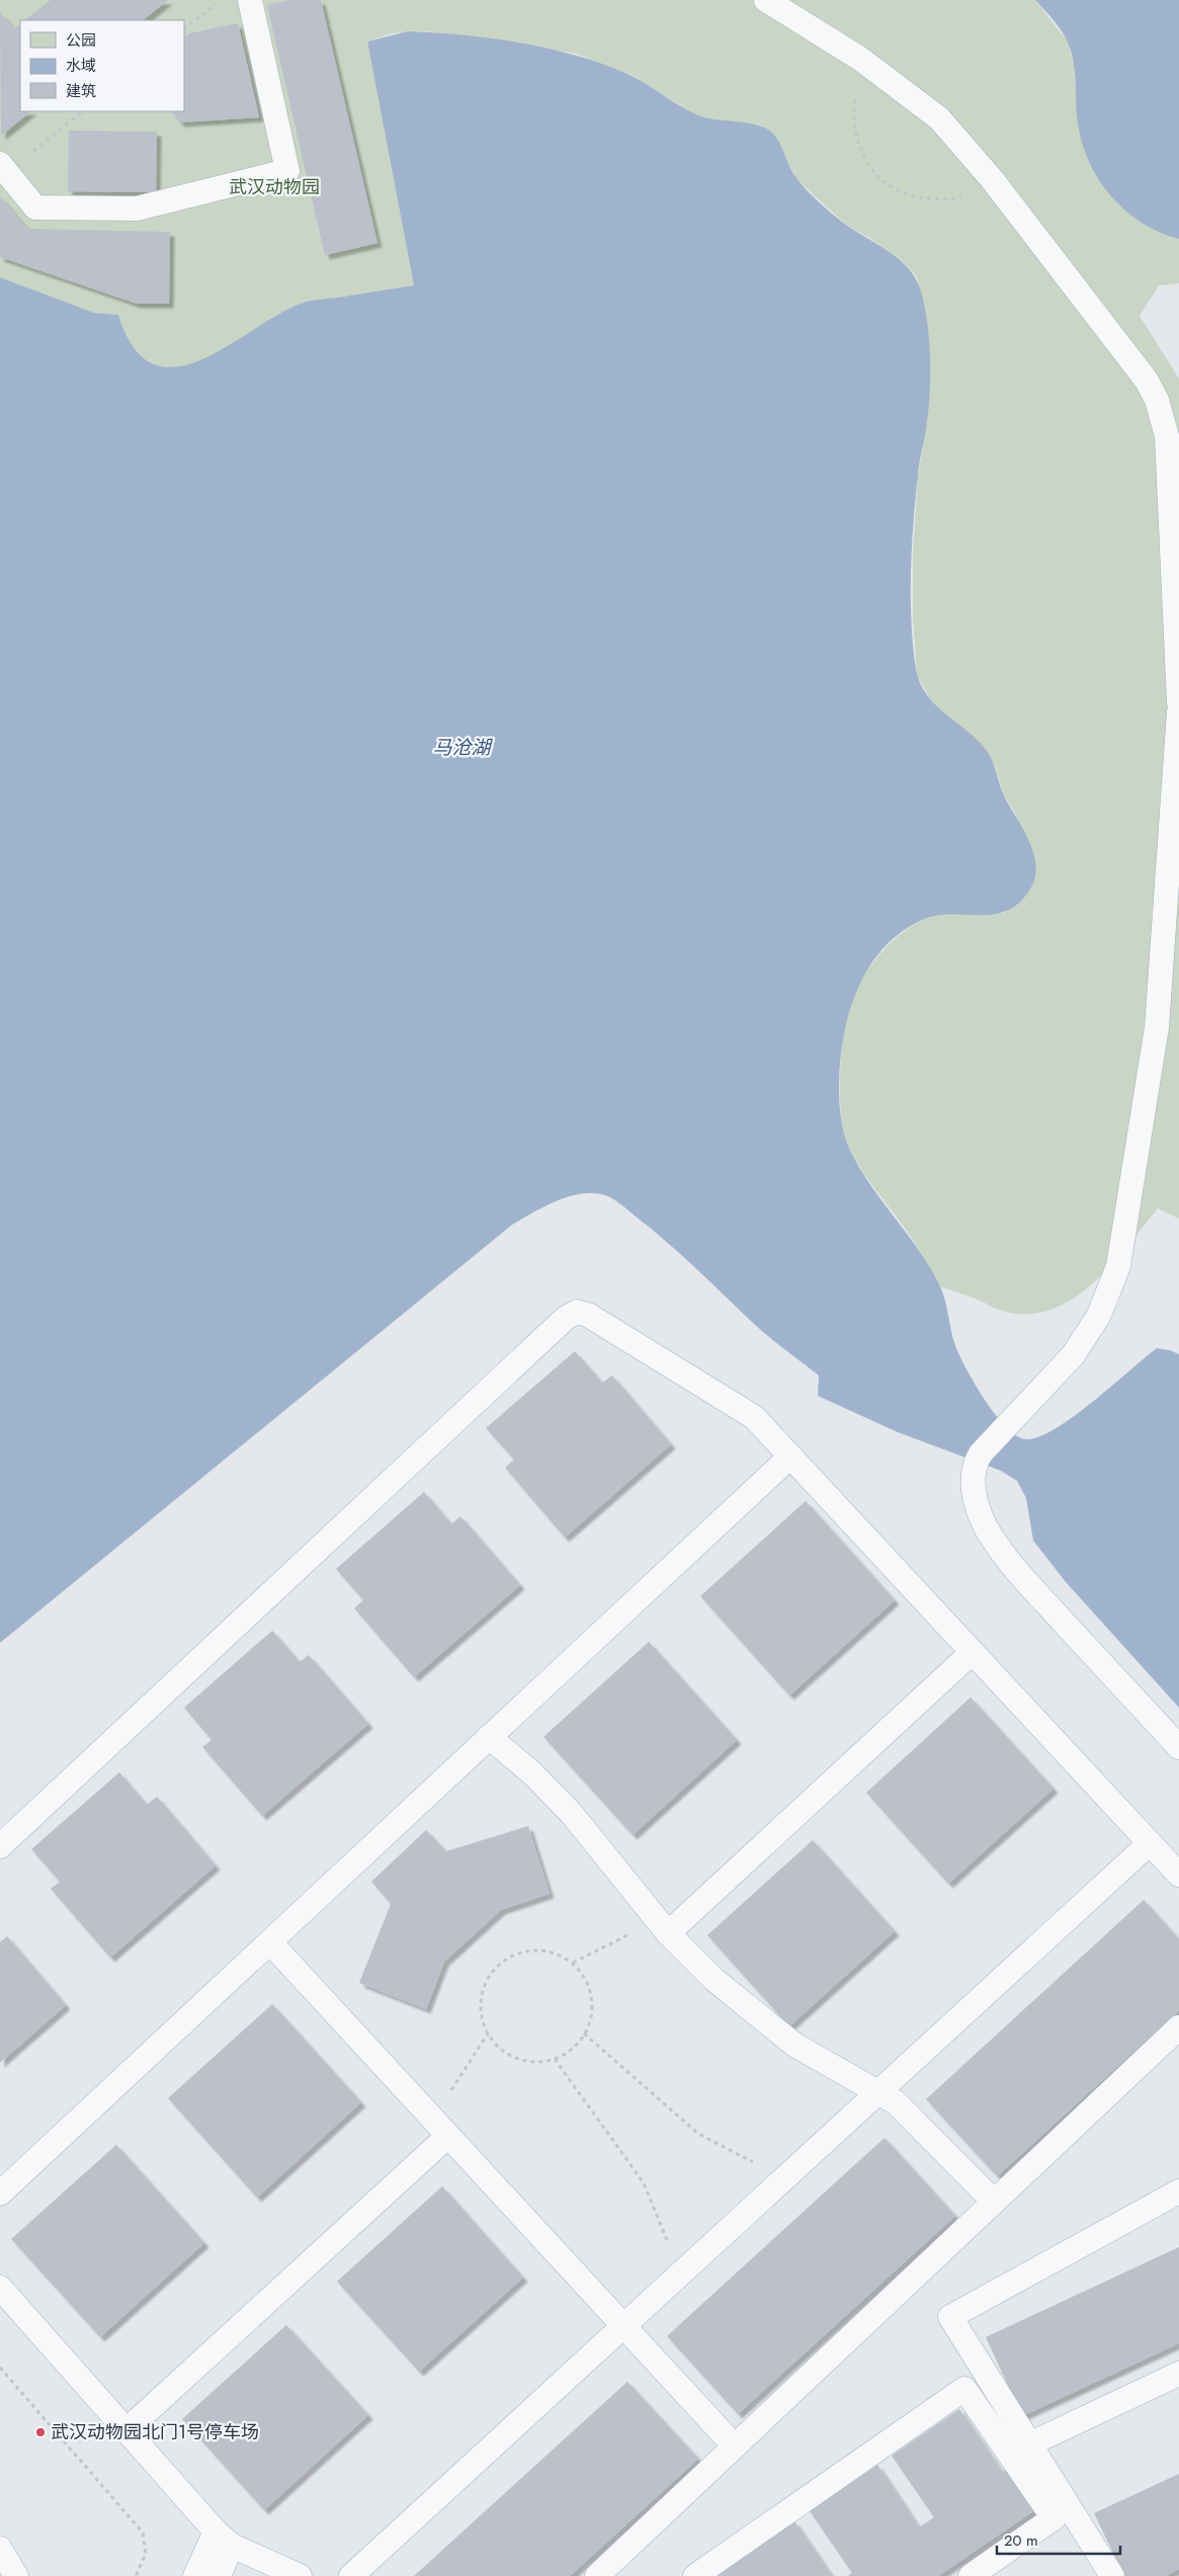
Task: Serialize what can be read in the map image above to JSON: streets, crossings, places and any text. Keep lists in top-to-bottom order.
{
  "water": ["马沧湖"],
  "parks": ["武汉动物园"],
  "places": ["武汉动物园北门1号停车场"],
  "legend": ["公园", "水域", "建筑"],
  "scale_bar": "20 m"
}
